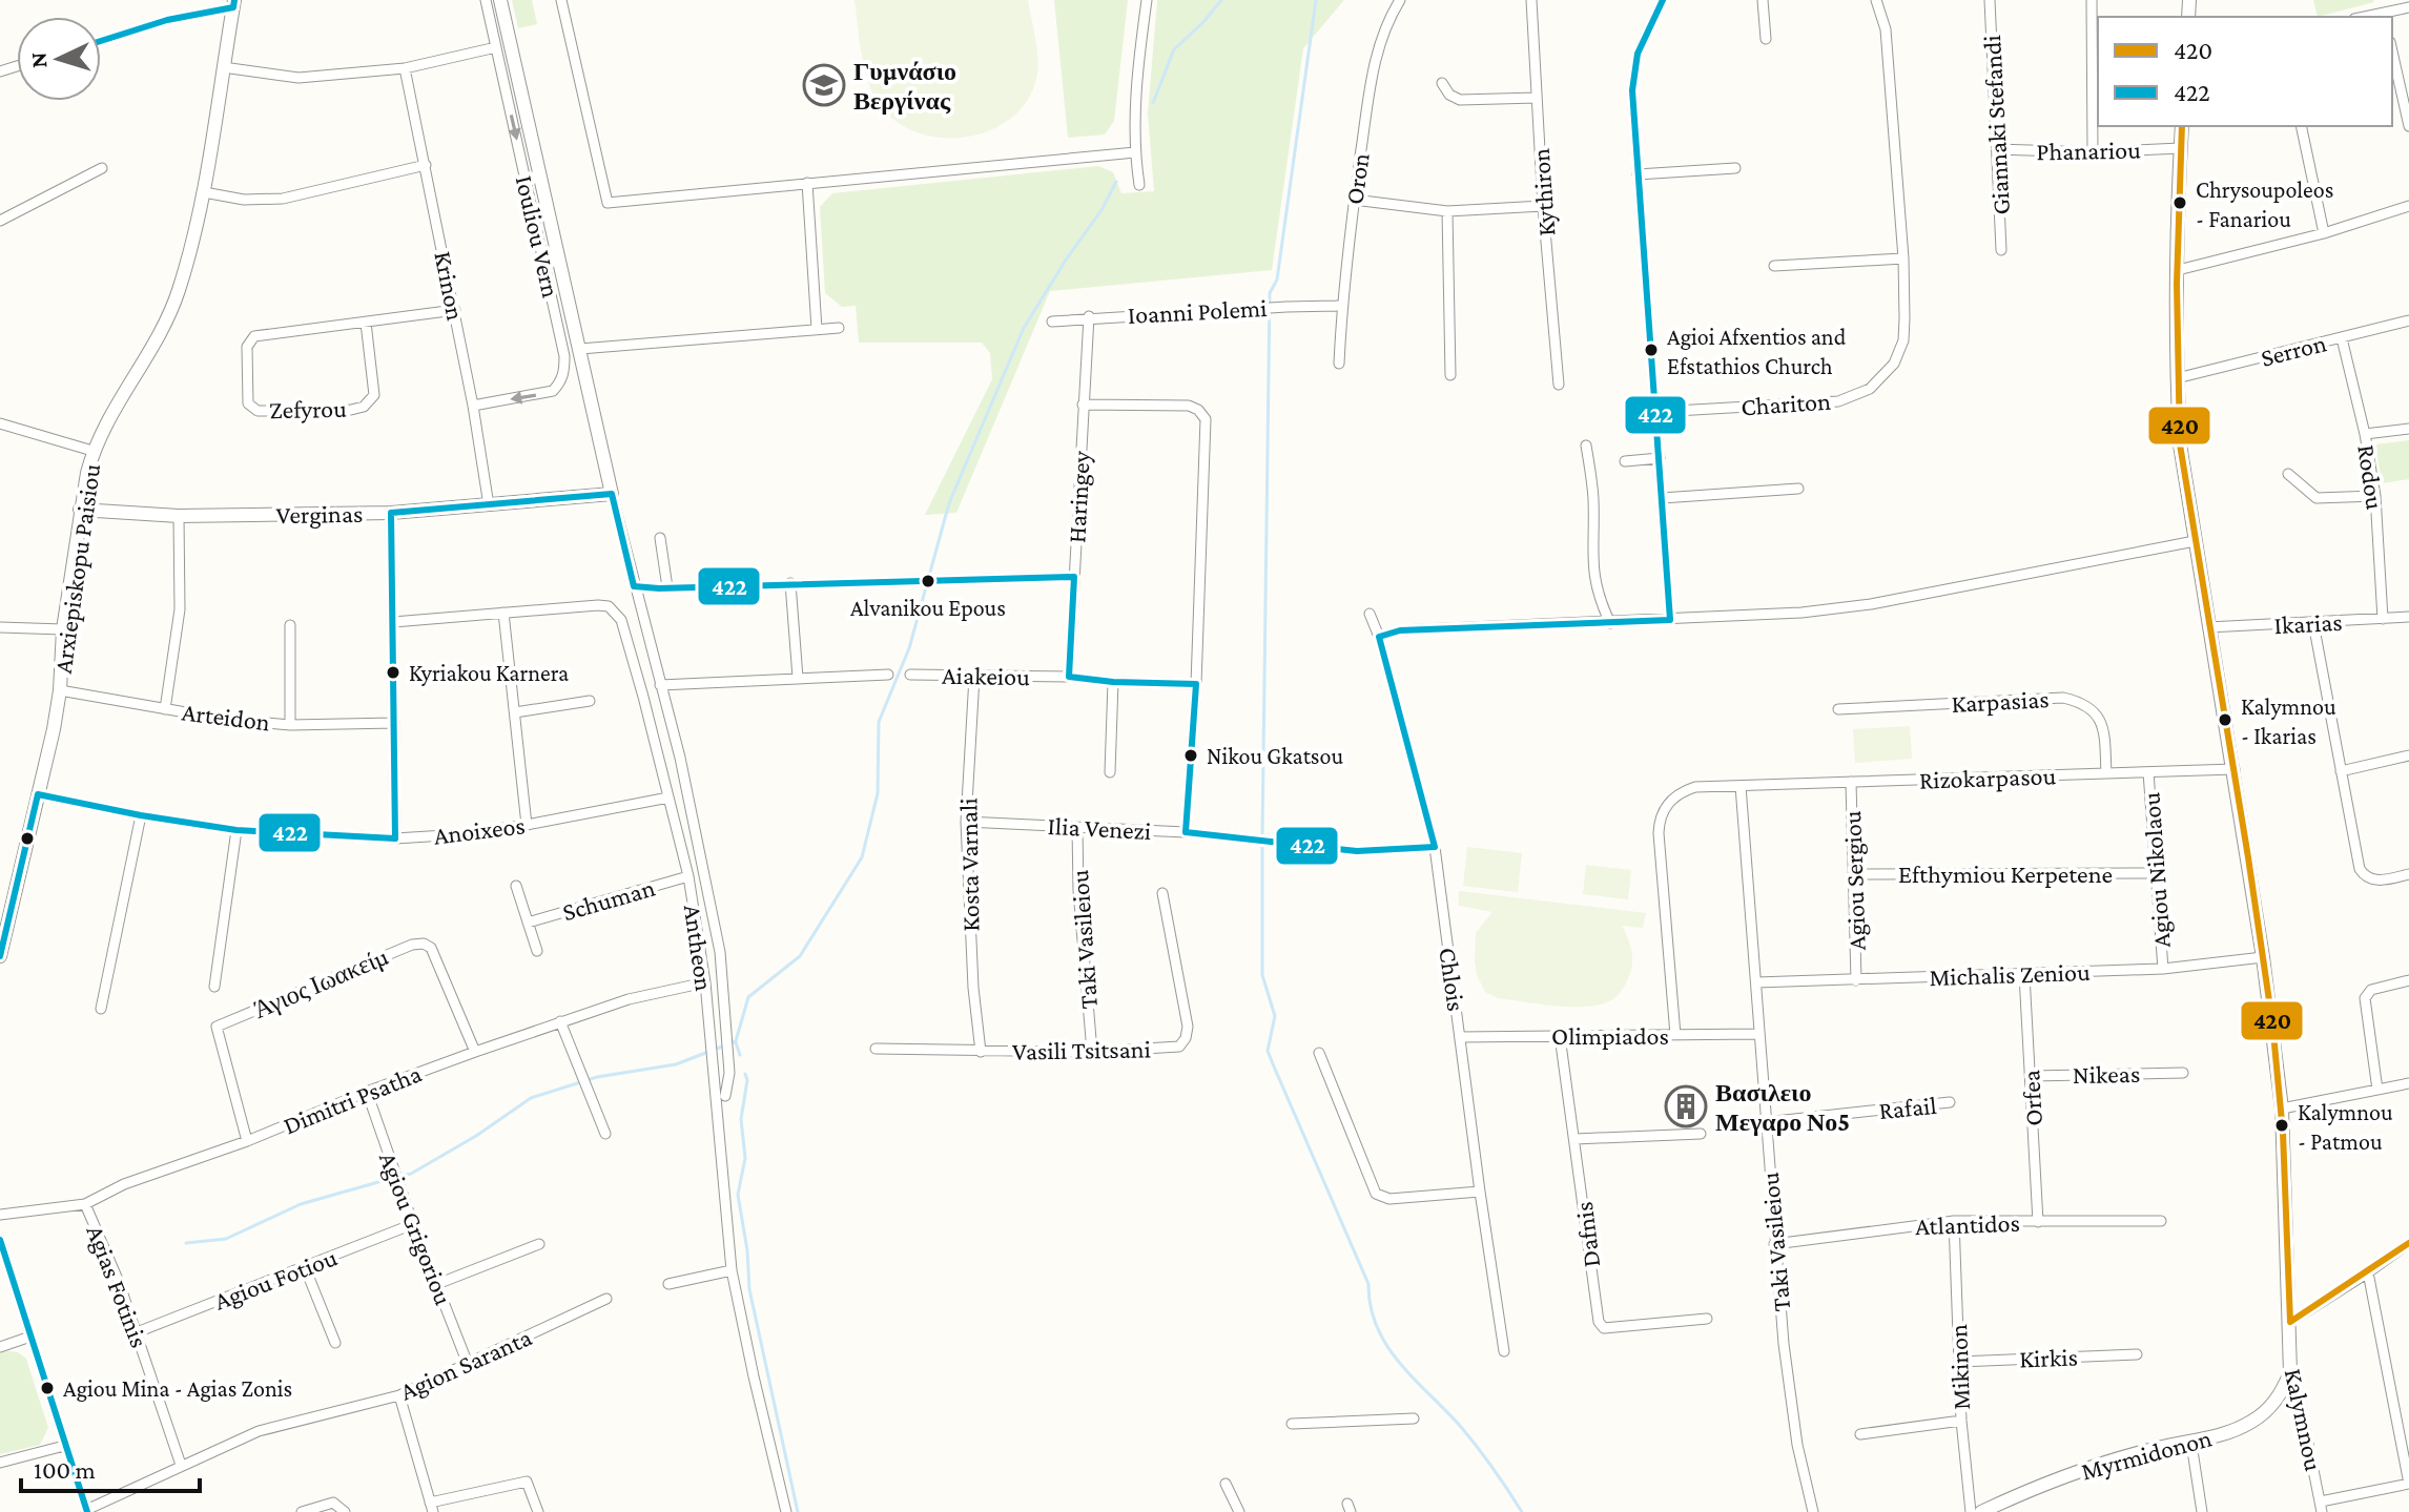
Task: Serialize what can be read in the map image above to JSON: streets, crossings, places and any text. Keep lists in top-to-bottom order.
{
  "streets": {
    "street": [
      "Giannaki Stefandi",
      "Phanariou",
      "Oron",
      "Kythiron",
      "Iouliou Vern",
      "Krinon",
      "Ioanni Polemi",
      "Serron",
      "Chariton",
      "Zefyrou",
      "Rodou",
      "Haringey",
      "Verginas",
      "Arxiepiskopu Paisiou",
      "Ikarias",
      "Aiakeiou",
      "Karpasias",
      "Arteidon",
      "Rizokarpasou",
      "Ilia Venezi",
      "Anoixeos",
      "Kosta Varnali",
      "Agiou Nikolaou",
      "Efthymiou Kerpetene",
      "Agiou Sergiou",
      "Schuman",
      "Taki Vasileiou",
      "Antheon",
      "Michalis Zeniou",
      "Chlois",
      "Άγιος Ιωακείμ",
      "Olimpiados",
      "Vasili Tsitsani",
      "Nikeas",
      "Orfea",
      "Dimitri Psatha",
      "Rafail",
      "Atlantidos",
      "Agiou Grigoriou",
      "Dafnis",
      "Agiou Fotiou",
      "Agias Fotinis",
      "Kirkis",
      "Agion Saranta",
      "Mikinon",
      "Kalymnou",
      "Myrmidonon"
    ]
  },
  "crossings": [
    ["Giannaki Stefandi", "Phanariou"],
    ["Phanariou", "Kalymnou"],
    ["Oron", "Ioanni Polemi"],
    ["Iouliou Vern", "Krinon"],
    ["Krinon", "Zefyrou"],
    ["Krinon", "Verginas"],
    ["Ioanni Polemi", "Haringey"],
    ["Serron", "Rodou"],
    ["Serron", "Kalymnou"],
    ["Rodou", "Ikarias"],
    ["Haringey", "Aiakeiou"],
    ["Verginas", "Arxiepiskopu Paisiou"],
    ["Arxiepiskopu Paisiou", "Arteidon"],
    ["Arxiepiskopu Paisiou", "Anoixeos"],
    ["Ikarias", "Kalymnou"],
    ["Aiakeiou", "Kosta Varnali"],
    ["Karpasias", "Rizokarpasou"],
    ["Rizokarpasou", "Agiou Nikolaou"],
    ["Rizokarpasou", "Agiou Sergiou"],
    ["Rizokarpasou", "Taki Vasileiou"],
    ["Rizokarpasou", "Olimpiados"],
    ["Rizokarpasou", "Kalymnou"],
    ["Ilia Venezi", "Kosta Varnali"],
    ["Ilia Venezi", "Taki Vasileiou"],
    ["Ilia Venezi", "Chlois"],
    ["Anoixeos", "Antheon"],
    ["Kosta Varnali", "Vasili Tsitsani"],
    ["Agiou Nikolaou", "Efthymiou Kerpetene"],
    ["Agiou Nikolaou", "Michalis Zeniou"],
    ["Efthymiou Kerpetene", "Agiou Sergiou"],
    ["Agiou Sergiou", "Michalis Zeniou"],
    ["Schuman", "Antheon"],
    ["Taki Vasileiou", "Michalis Zeniou"],
    ["Taki Vasileiou", "Olimpiados"],
    ["Taki Vasileiou", "Vasili Tsitsani"],
    ["Taki Vasileiou", "Rafail"],
    ["Taki Vasileiou", "Atlantidos"],
    ["Antheon", "Dimitri Psatha"],
    ["Michalis Zeniou", "Orfea"],
    ["Michalis Zeniou", "Kalymnou"],
    ["Chlois", "Olimpiados"],
    ["Άγιος Ιωακείμ", "Dimitri Psatha"],
    ["Olimpiados", "Dafnis"],
    ["Nikeas", "Orfea"],
    ["Orfea", "Atlantidos"],
    ["Dimitri Psatha", "Agiou Grigoriou"],
    ["Dimitri Psatha", "Agias Fotinis"],
    ["Atlantidos", "Mikinon"],
    ["Agiou Grigoriou", "Agiou Fotiou"],
    ["Agiou Grigoriou", "Agion Saranta"],
    ["Agiou Fotiou", "Agias Fotinis"],
    ["Agias Fotinis", "Agion Saranta"],
    ["Kirkis", "Mikinon"],
    ["Kalymnou", "Myrmidonon"]
  ],
  "places": {
    "school or university": ["Γυμνάσιο Βεργίνας"],
    "other": [
      "Chrysoupoleos - Fanariou",
      "Agioi Afxentios and Efstathios Church",
      "Alvanikou Epous",
      "Kyriakou Karnera",
      "Kalymnou - Ikarias",
      "Nikou Gkatsou",
      "Kalymnou - Patmou",
      "Agiou Mina - Agias Zonis"
    ],
    "building": ["Βασιλειο Μεγαρο Νο5"]
  },
  "lines": ["transit line 422", "transit line 420"],
  "legend": ["420", "422"],
  "scale_bar": "100 m",
  "north": "left"
}
